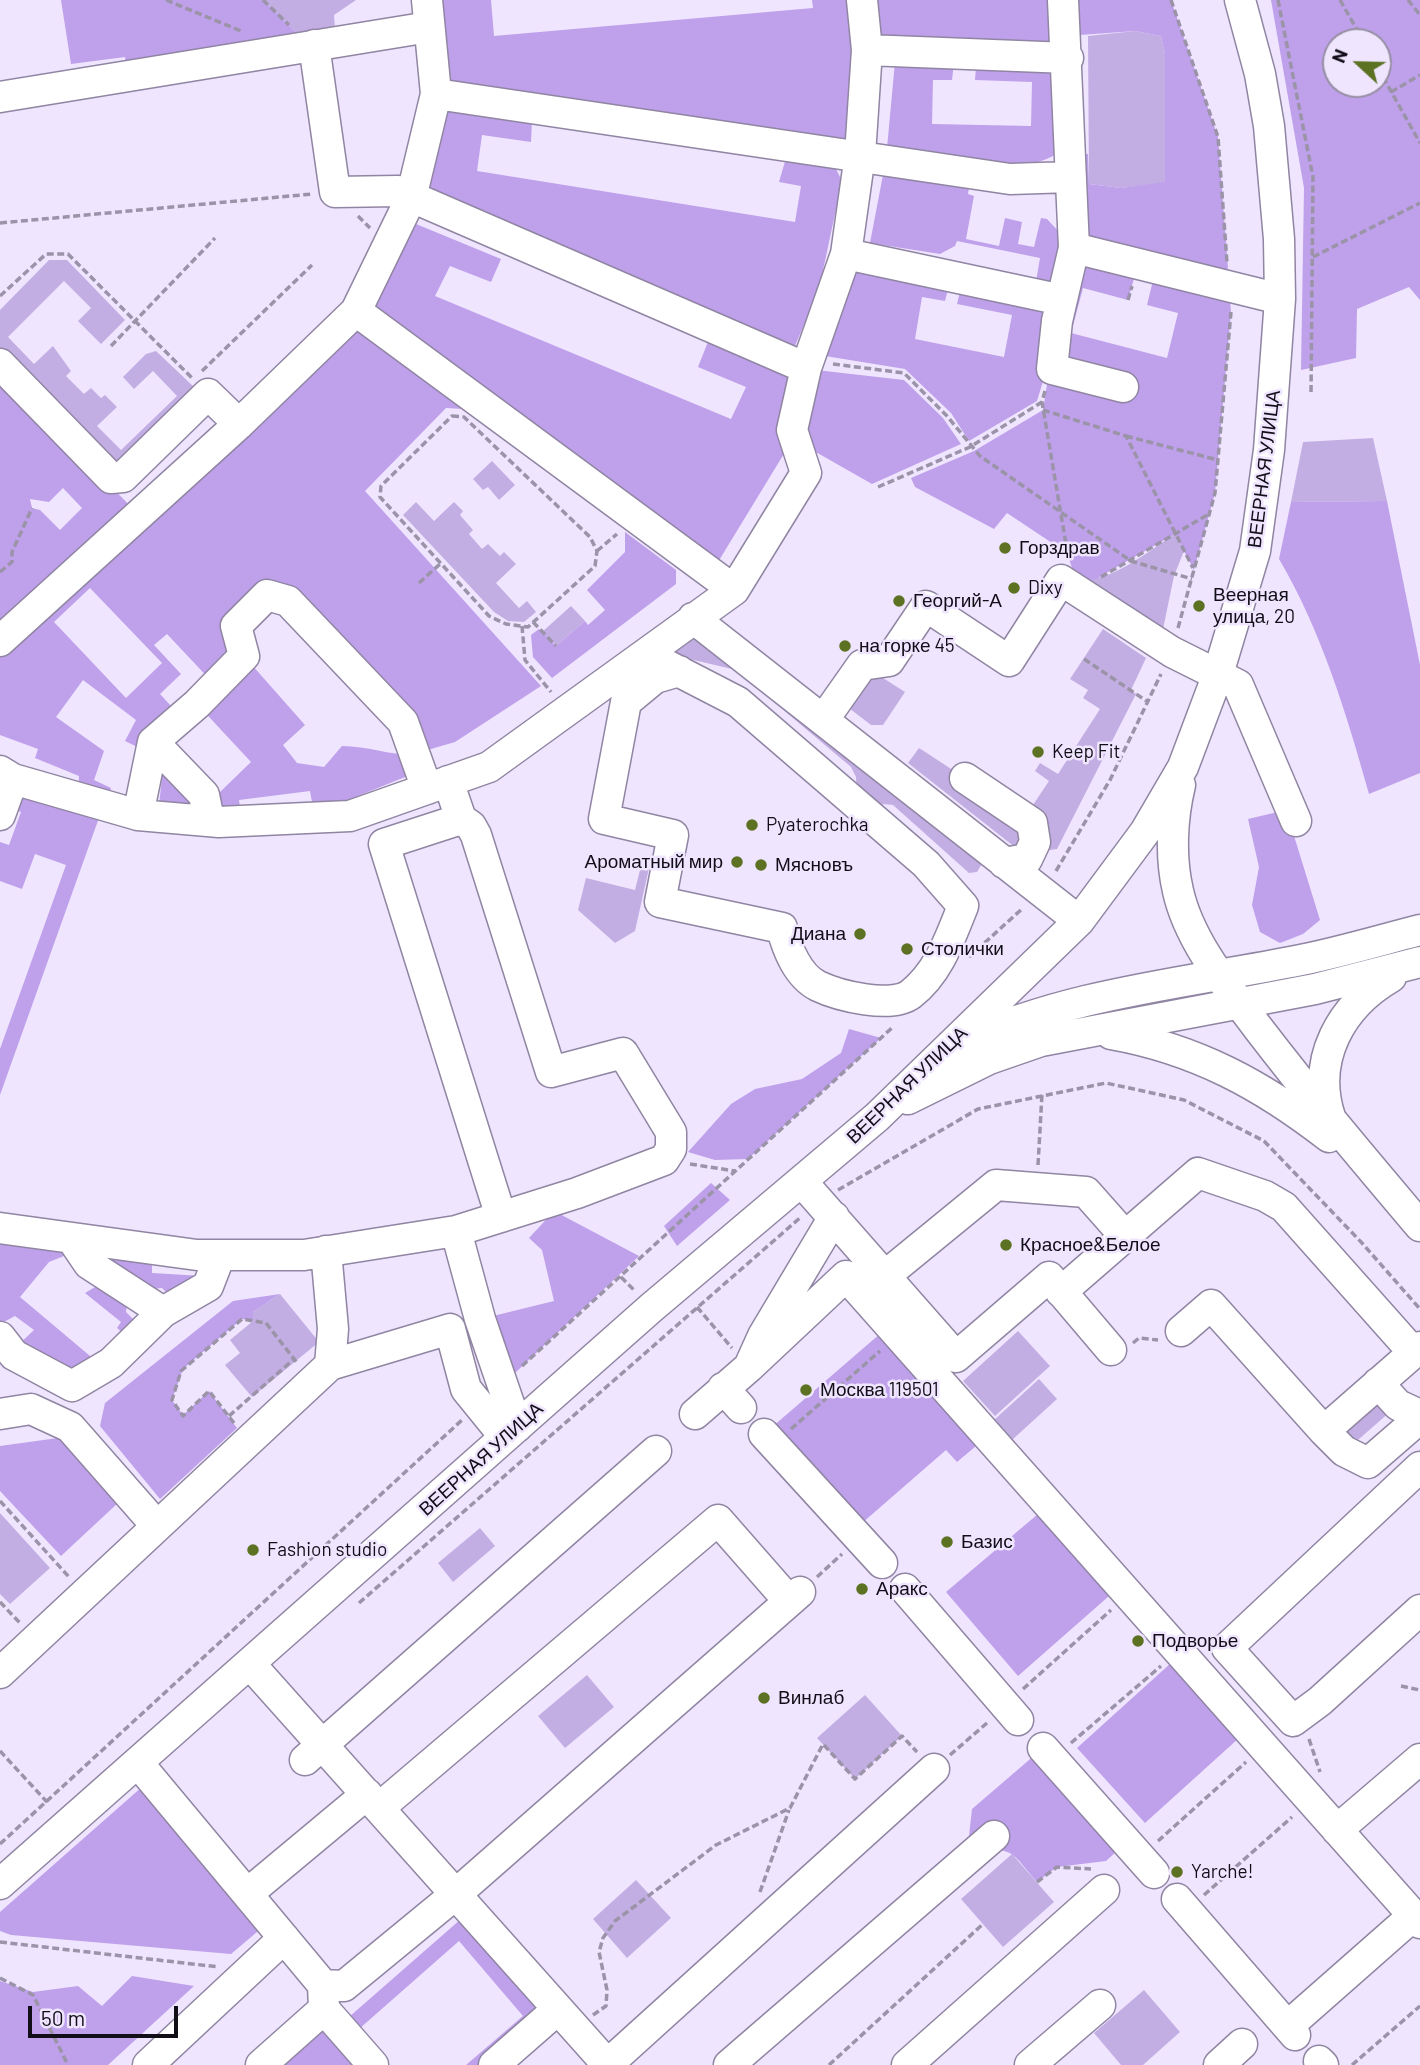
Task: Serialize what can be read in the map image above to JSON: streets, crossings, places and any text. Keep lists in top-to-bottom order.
{
  "streets": {
    "street": ["ВЕЕРНАЯ УЛИЦА"]
  },
  "places": [
    "Горздрав",
    "Dixy",
    "Георгий-А",
    "Веерная улица, 20",
    "на горке 45",
    "Keep Fit",
    "Pyaterochka",
    "Ароматный мир",
    "Мясновъ",
    "Диана",
    "Столички",
    "Красное&Белое",
    "Москва 119501",
    "Базис",
    "Fashion studio",
    "Аракс",
    "Подворье",
    "Винлаб",
    "Yarche!"
  ],
  "scale_bar": "50 m",
  "north": "left"
}
